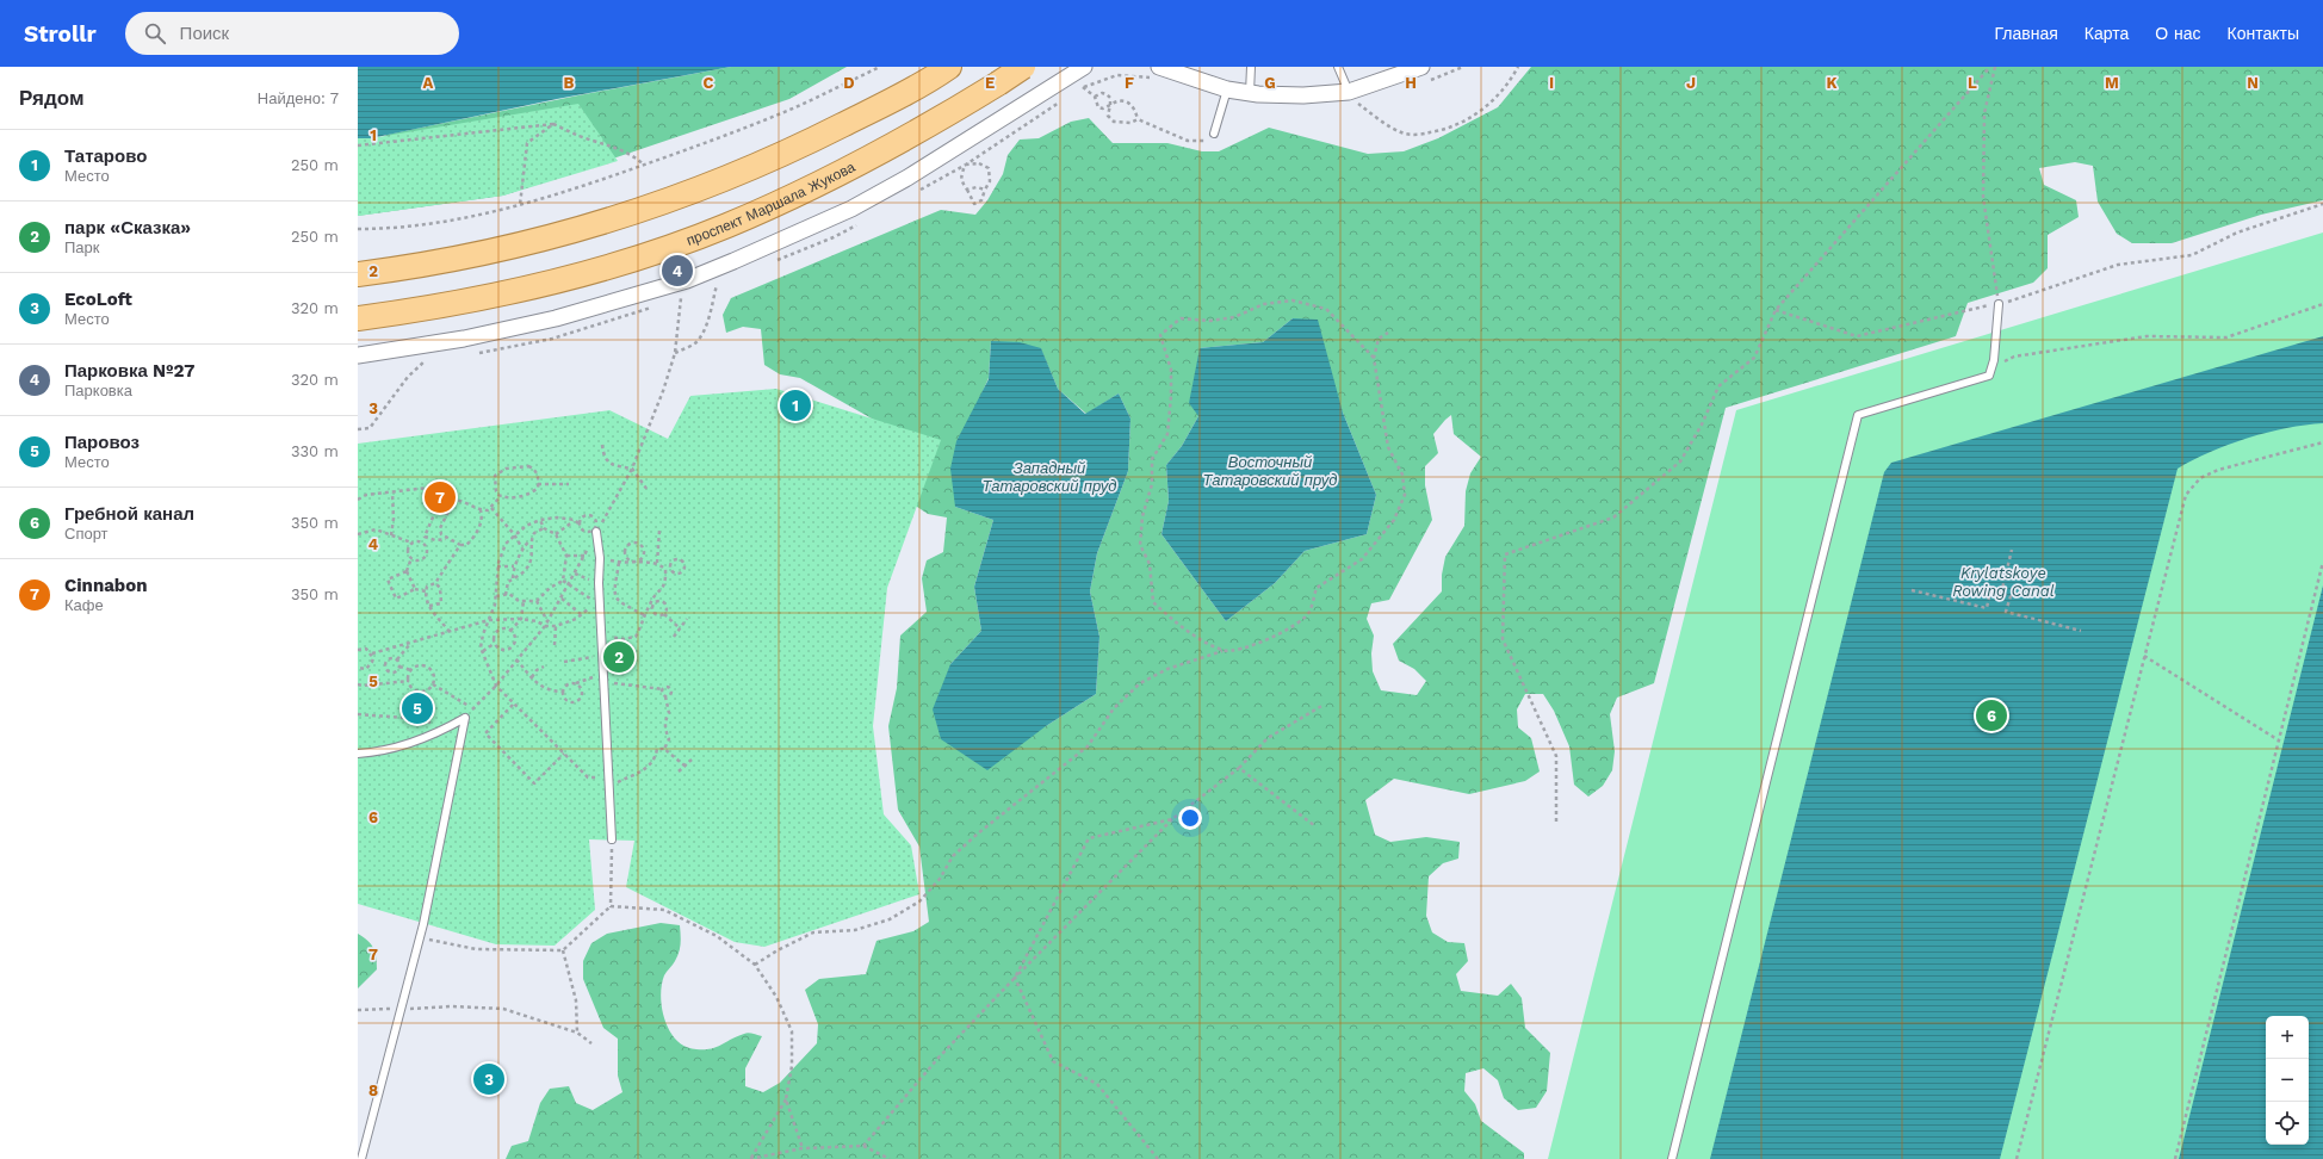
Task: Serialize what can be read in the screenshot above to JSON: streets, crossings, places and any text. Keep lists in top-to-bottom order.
{
  "streets": {
    "main road": ["проспект Маршала Жукова"]
  },
  "water": ["Восточный Татаровский пруд", "Западный Татаровский пруд", "Krylatskoye Rowing Canal"],
  "page": {
    "header": "Strollr",
    "search": "Поиск",
    "nav": [
      "Главная",
      "Карта",
      "О нас",
      "Контакты"
    ],
    "heading": ["Рядом", "Найдено: 7"],
    "list": [
      {
        "mark": "1",
        "name": "Татарово",
        "note": "Место",
        "value": "250 m"
      },
      {
        "mark": "2",
        "name": "парк «Сказка»",
        "note": "Парк",
        "value": "250 m"
      },
      {
        "mark": "3",
        "name": "EcoLoft",
        "note": "Место",
        "value": "320 m"
      },
      {
        "mark": "4",
        "name": "Парковка №27",
        "note": "Парковка",
        "value": "320 m"
      },
      {
        "mark": "5",
        "name": "Паровоз",
        "note": "Место",
        "value": "330 m"
      },
      {
        "mark": "6",
        "name": "Гребной канал",
        "note": "Спорт",
        "value": "350 m"
      },
      {
        "mark": "7",
        "name": "Cinnabon",
        "note": "Кафе",
        "value": "350 m"
      }
    ],
    "pins": [
      "4",
      "1",
      "7",
      "2",
      "5",
      "6",
      "3"
    ],
    "map_buttons": ["+", "−"]
  },
  "grid": {
    "columns": [
      "A",
      "B",
      "C",
      "D",
      "E",
      "F",
      "G",
      "H",
      "I",
      "J",
      "K",
      "L",
      "M",
      "N"
    ],
    "rows": [
      "1",
      "2",
      "3",
      "4",
      "5",
      "6",
      "7",
      "8"
    ]
  }
}
